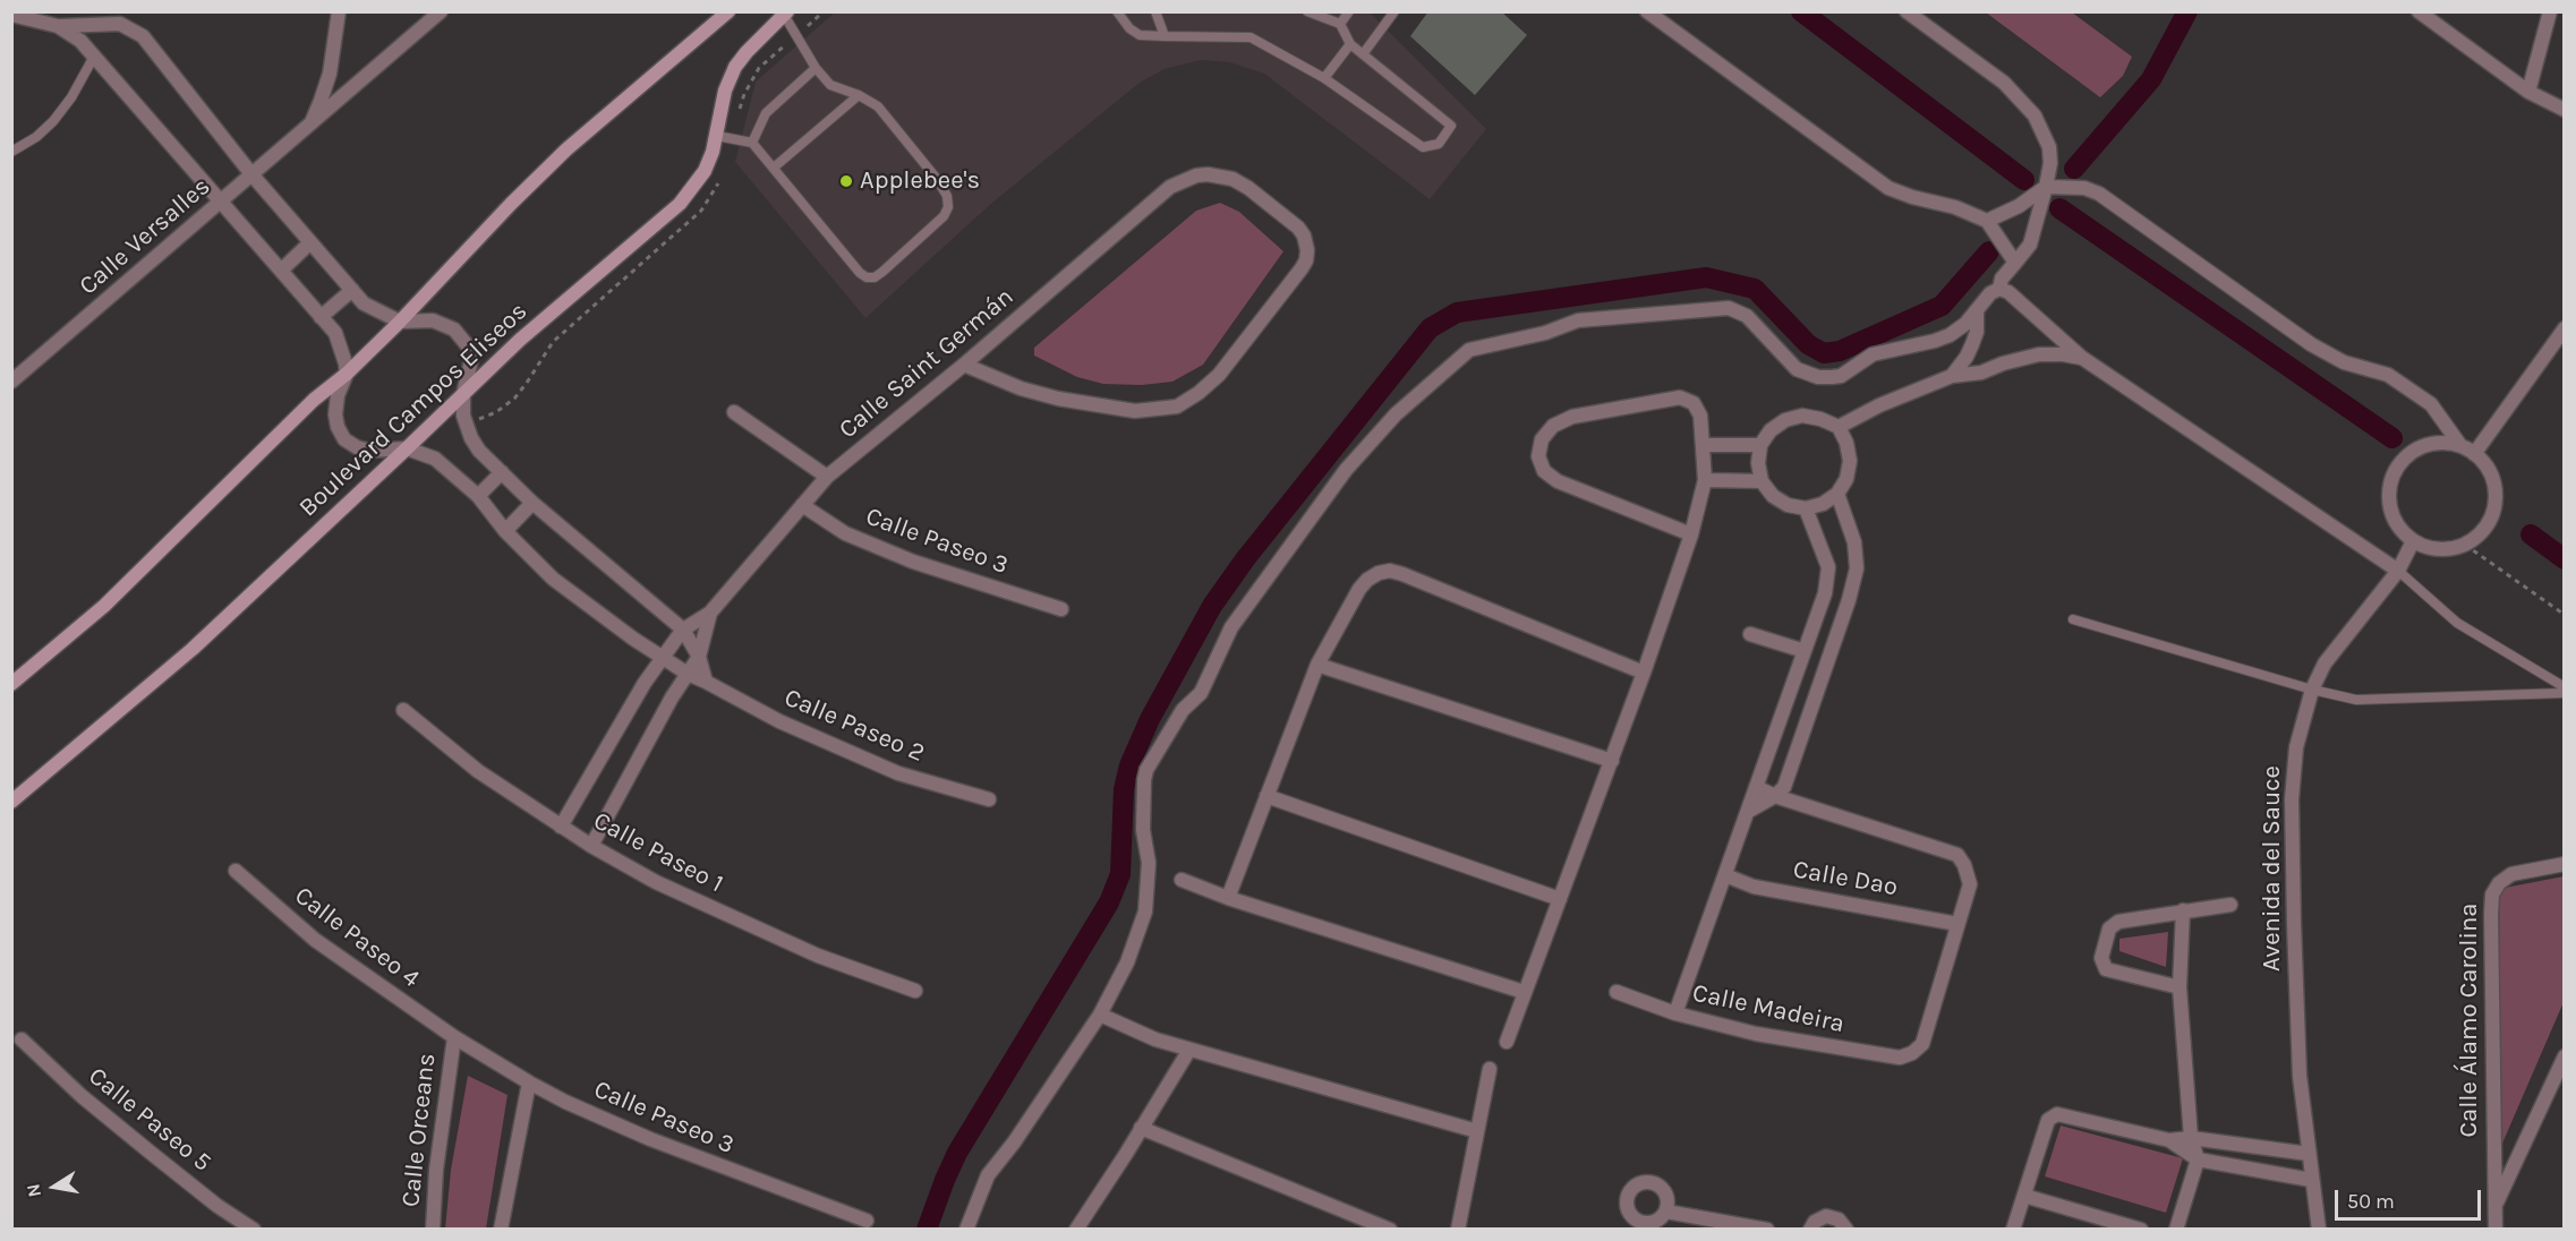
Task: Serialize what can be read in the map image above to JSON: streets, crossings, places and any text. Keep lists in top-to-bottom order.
{
  "streets": {
    "main road": ["Boulevard Campos Eliseos"],
    "street": [
      "Calle Versalles",
      "Calle Saint Germán",
      "Calle Paseo 3",
      "Calle Paseo 2",
      "Calle Paseo 1",
      "Avenida del Sauce",
      "Calle Dao",
      "Calle Paseo 4",
      "Calle Madeira",
      "Calle Álamo Carolina",
      "Calle Paseo 5",
      "Calle Orceans"
    ]
  },
  "crossings": [
    ["Calle Saint Germán", "Calle Paseo 3"],
    ["Calle Saint Germán", "Calle Paseo 2"],
    ["Calle Saint Germán", "Calle Paseo 1"],
    ["Boulevard Campos Eliseos", "Calle Paseo 2"],
    ["Calle Paseo 3", "Calle Paseo 4"],
    ["Calle Paseo 3", "Calle Orceans"],
    ["Calle Dao", "Calle Madeira"],
    ["Calle Paseo 4", "Calle Orceans"]
  ],
  "places": ["Applebee's"],
  "scale_bar": "50 m",
  "north": "left"
}
